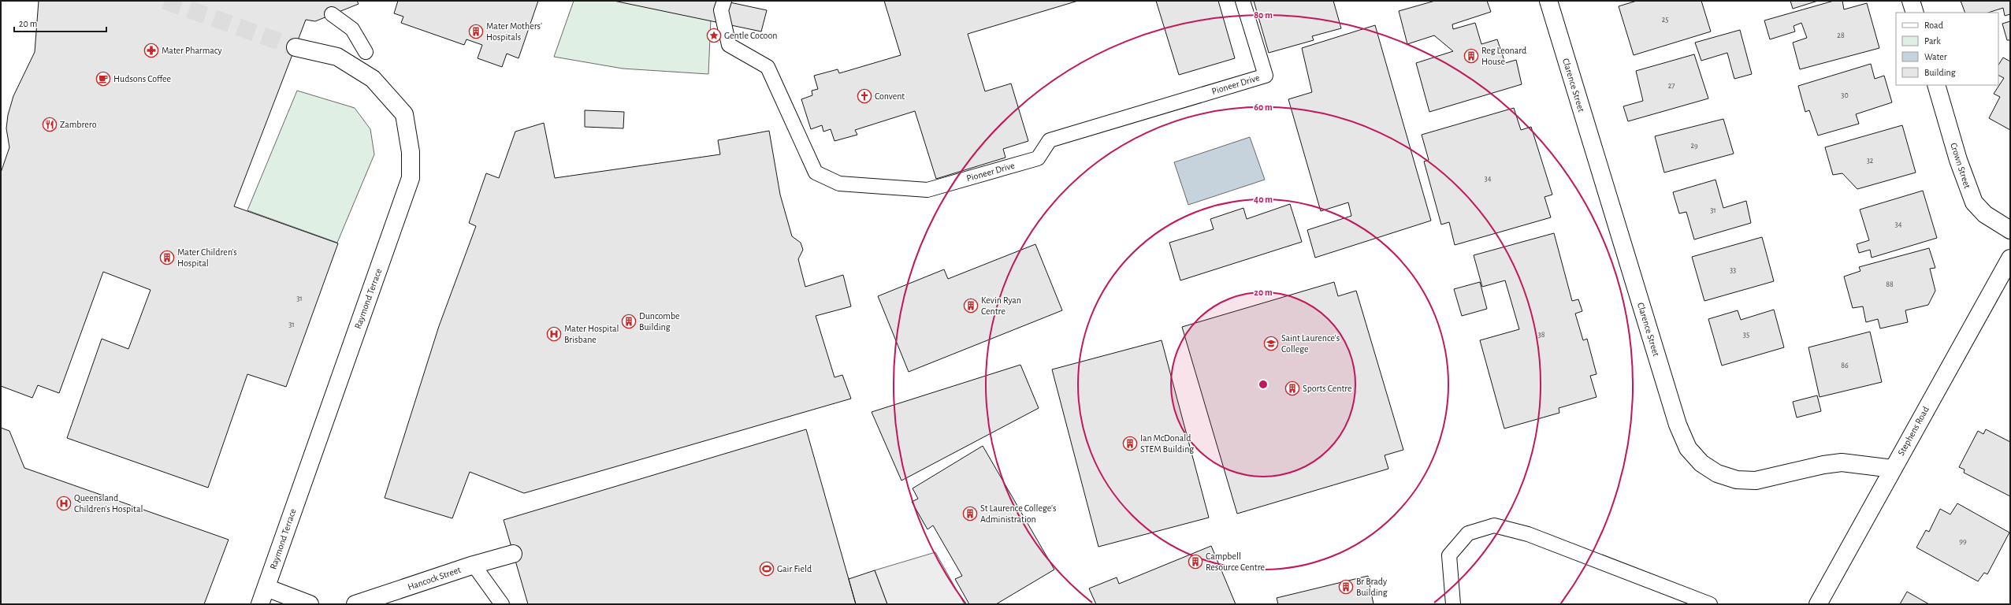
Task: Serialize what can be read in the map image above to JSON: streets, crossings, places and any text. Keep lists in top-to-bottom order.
{
  "streets": {
    "street": [
      "Clarence Street",
      "Crown Street",
      "Raymond Terrace",
      "Stephens Road",
      "Hancock Street"
    ],
    "lane": ["Pioneer Drive"]
  },
  "crossings": [
    ["Clarence Street", "Stephens Road"]
  ],
  "places": {
    "building": [
      "Mater Mothers' Hospitals",
      "Reg Leonard House",
      "Mater Children's Hospital",
      "Kevin Ryan Centre",
      "Duncombe Building",
      "Sports Centre",
      "Ian McDonald STEM Building",
      "St Laurence College’s Administration",
      "Campbell Resource Centre",
      "Br Brady Building"
    ],
    "place": ["Gentle Cocoon"],
    "pharmacy": ["Mater Pharmacy"],
    "cafe": ["Hudsons Coffee"],
    "church": ["Convent"],
    "restaurant": ["Zambrero"],
    "hospital": ["Mater Hospital Brisbane", "Queensland Children's Hospital"],
    "school or university": ["Saint Laurence's College"],
    "sports": ["Gair Field"]
  },
  "house_numbers": [
    "25",
    "28",
    "27",
    "30",
    "29",
    "32",
    "34",
    "31",
    "34",
    "33",
    "88",
    "31",
    "31",
    "38",
    "35",
    "86",
    "99"
  ],
  "legend": [
    "Road",
    "Park",
    "Water",
    "Building"
  ],
  "scale_bar": "20 m",
  "rings": [
    "80 m",
    "60 m",
    "40 m",
    "20 m"
  ]
}
